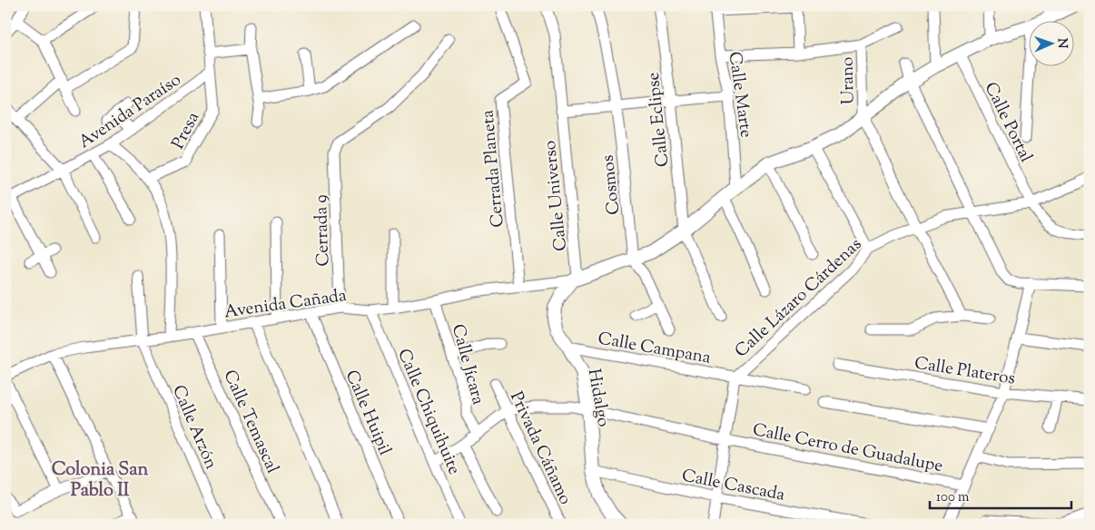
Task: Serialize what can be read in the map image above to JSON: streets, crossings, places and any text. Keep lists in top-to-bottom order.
{
  "streets": {
    "street": [
      "Urano",
      "Calle Marte",
      "Avenida Paraíso",
      "Calle Eclipse",
      "Calle Portal",
      "Presa",
      "Cerrada Planeta",
      "Cosmos",
      "Calle Universo",
      "Cerrada 9",
      "Calle Lázaro Cárdenas",
      "Avenida Cañada",
      "Calle Campana",
      "Calle Jícara",
      "Calle Plateros",
      "Hidalgo",
      "Calle Chiquihuite",
      "Calle Huipil",
      "Calle Temascal",
      "Calle Arzón",
      "Calle Cerro de Guadalupe",
      "Privada Cáñamo",
      "Calle Cascada"
    ]
  },
  "crossings": [
    ["Avenida Paraíso", "Presa"],
    ["Calle Portal", "Calle Lázaro Cárdenas"],
    ["Cerrada Planeta", "Avenida Cañada"],
    ["Calle Universo", "Avenida Cañada"],
    ["Calle Universo", "Hidalgo"],
    ["Cerrada 9", "Avenida Cañada"],
    ["Calle Lázaro Cárdenas", "Calle Campana"],
    ["Avenida Cañada", "Calle Jícara"],
    ["Avenida Cañada", "Hidalgo"],
    ["Avenida Cañada", "Calle Chiquihuite"],
    ["Avenida Cañada", "Calle Huipil"],
    ["Avenida Cañada", "Calle Temascal"],
    ["Avenida Cañada", "Calle Arzón"],
    ["Calle Campana", "Hidalgo"],
    ["Hidalgo", "Calle Cerro de Guadalupe"],
    ["Hidalgo", "Calle Cascada"],
    ["Calle Cerro de Guadalupe", "Privada Cáñamo"]
  ],
  "districts": ["Colonia San Pablo II"],
  "scale_bar": "100 m",
  "north": "right"
}
